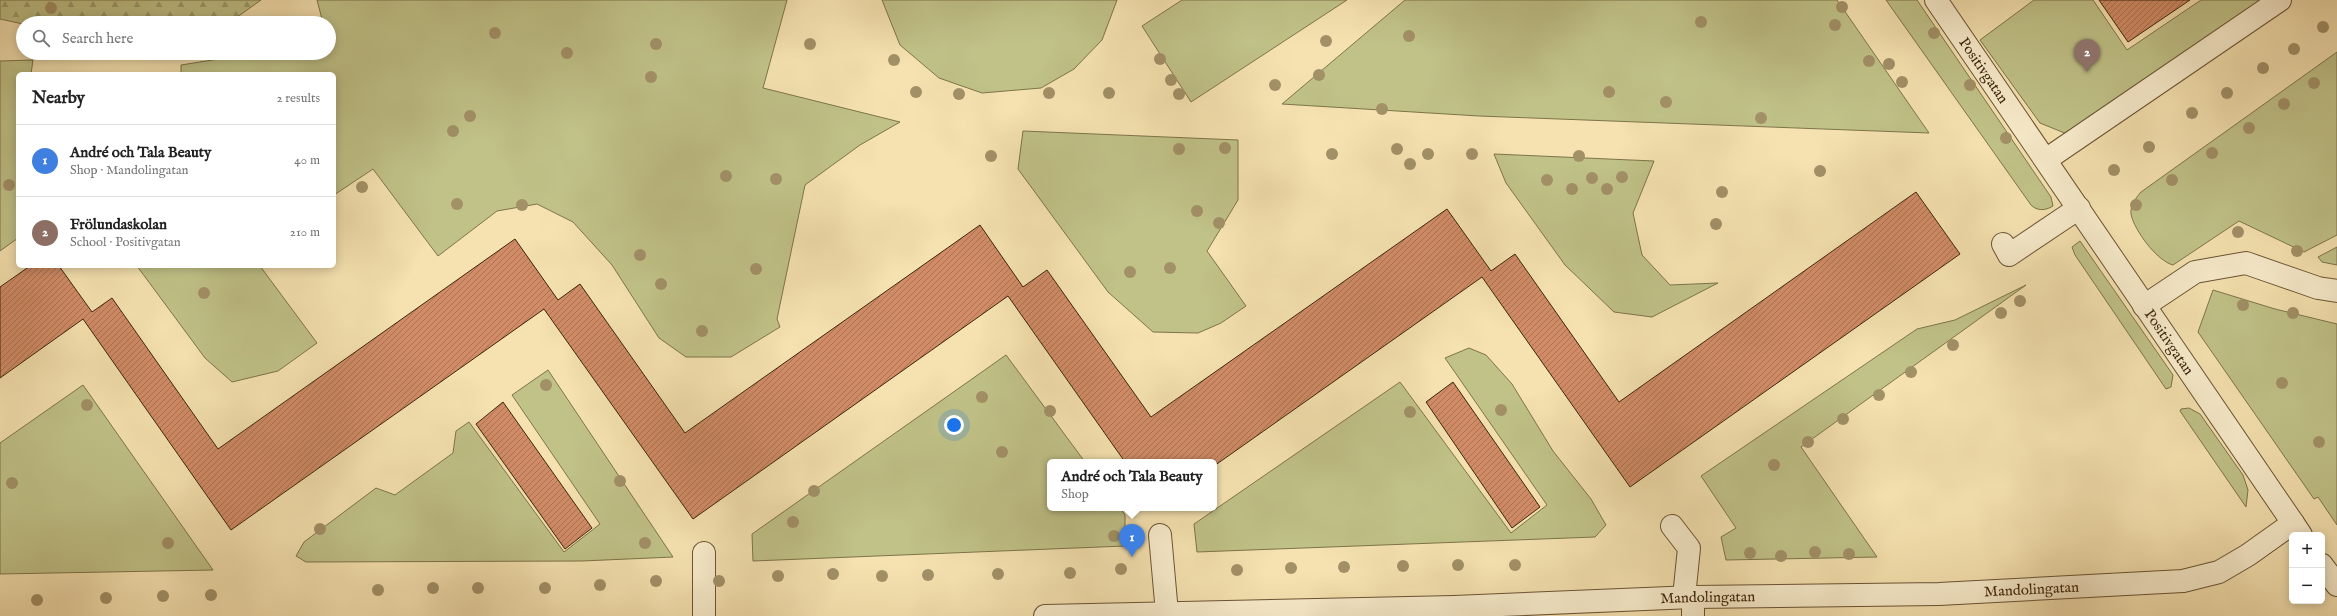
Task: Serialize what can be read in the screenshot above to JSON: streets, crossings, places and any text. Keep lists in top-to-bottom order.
{
  "streets": {
    "street": ["Positivgatan", "Mandolingatan"]
  },
  "crossings": [
    ["Positivgatan", "Mandolingatan"]
  ],
  "page": {
    "search": "Search here",
    "pins": ["2", "1"],
    "heading": ["Nearby", "2 results"],
    "list": [
      {
        "mark": "1",
        "name": "André och Tala Beauty",
        "note": "Shop · Mandolingatan",
        "value": "40 m"
      },
      {
        "mark": "2",
        "name": "Frölundaskolan",
        "note": "School · Positivgatan",
        "value": "210 m"
      }
    ],
    "popup": ["André och Tala Beauty", "Shop"],
    "map_buttons": ["+", "−"]
  }
}
